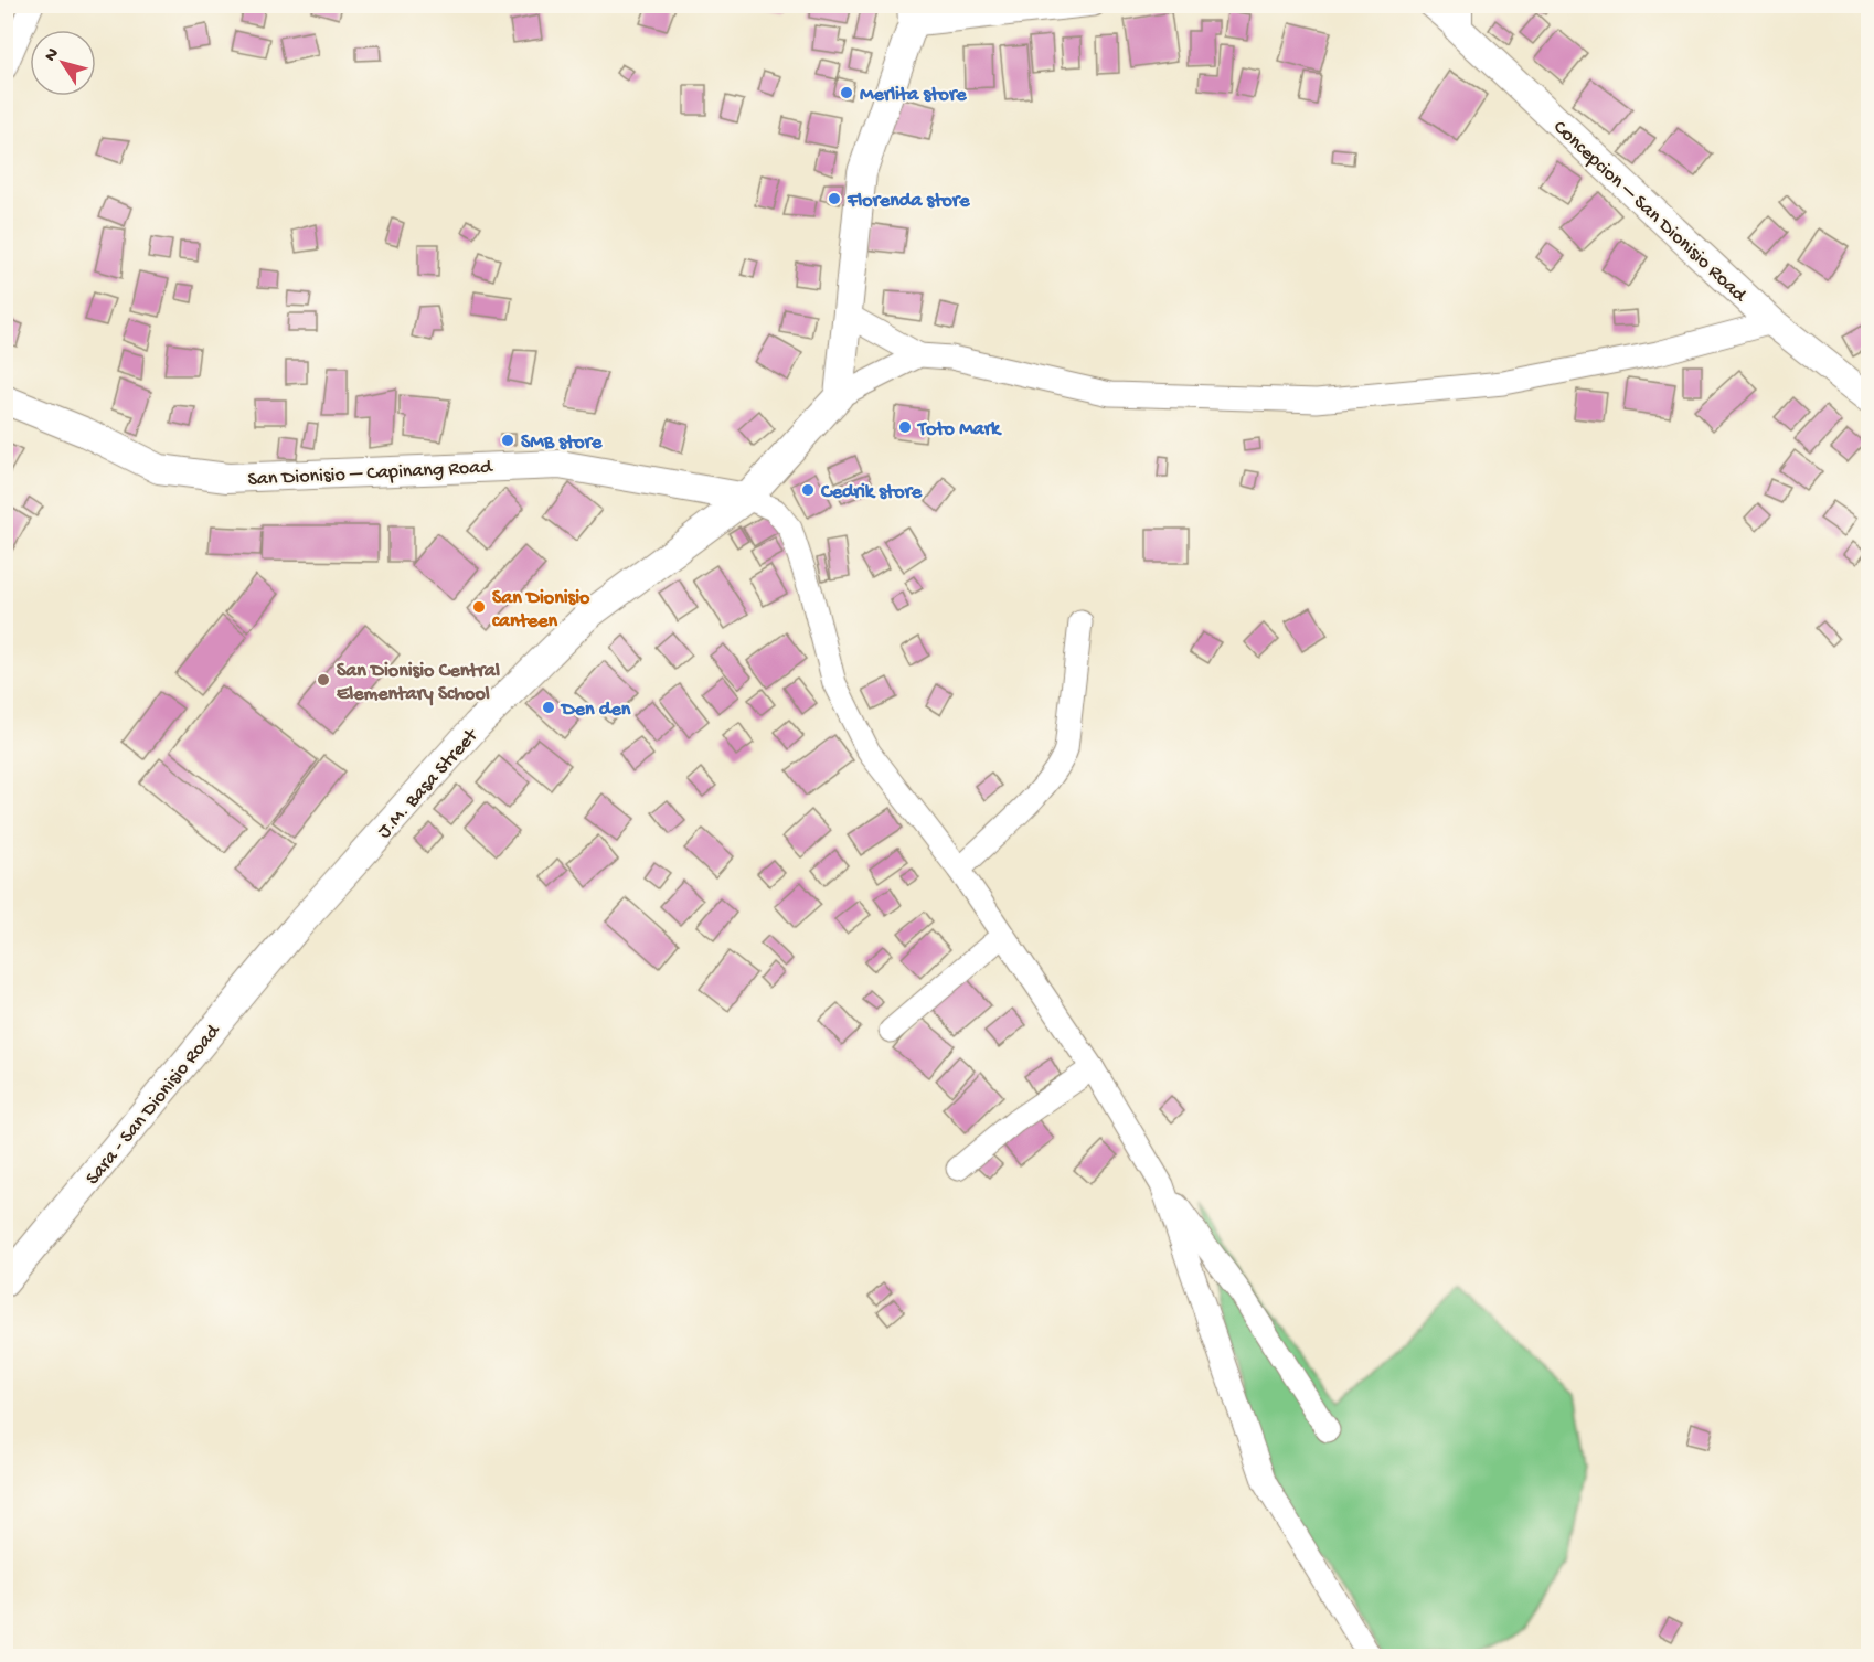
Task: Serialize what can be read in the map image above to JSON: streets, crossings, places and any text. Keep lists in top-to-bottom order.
{
  "streets": {
    "main road": [
      "Concepcion – San Dionisio Road",
      "San Dionisio – Capinang Road",
      "J.M. Basa Street",
      "Sara - San Dionisio Road"
    ]
  },
  "crossings": [
    ["San Dionisio – Capinang Road", "J.M. Basa Street"],
    ["J.M. Basa Street", "Sara - San Dionisio Road"]
  ],
  "places": [
    "Merlita store",
    "Florenda store",
    "Toto Mark",
    "SMB store",
    "Cedrik store",
    "San Dionisio canteen",
    "San Dionisio Central Elementary School",
    "Den den"
  ],
  "north": "top left"
}
